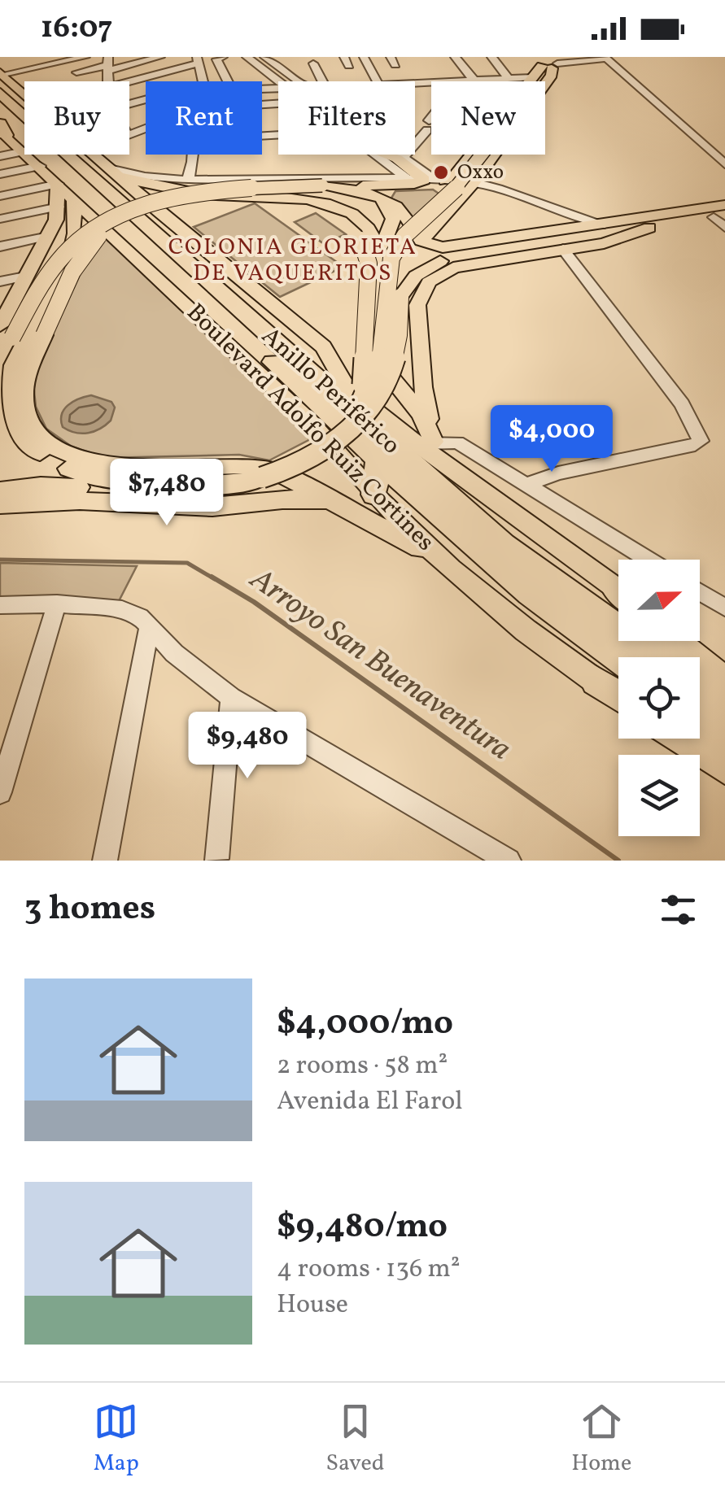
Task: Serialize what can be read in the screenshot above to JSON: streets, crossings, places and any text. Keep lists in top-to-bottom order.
{
  "streets": {
    "highway": ["Anillo Periférico"],
    "main road": ["Boulevard Adolfo Ruiz Cortines"]
  },
  "districts": ["COLONIA GLORIETA DE VAQUERITOS"],
  "water": ["Arroyo San Buenaventura"],
  "places": ["Oxxo"],
  "north": "right",
  "page": {
    "status": "16:07",
    "chip": [
      "Buy",
      "Rent",
      "Filters",
      "New"
    ],
    "price": ["$4,000", "$7,480", "$9,480"],
    "heading": "3 homes",
    "list": [
      {
        "name": "$4,000/mo",
        "note": "2 rooms · 58 m² · Avenida El Farol"
      },
      {
        "name": "$9,480/mo",
        "note": "4 rooms · 136 m² · House"
      }
    ],
    "tabs": ["Map", "Saved", "Home"]
  }
}
